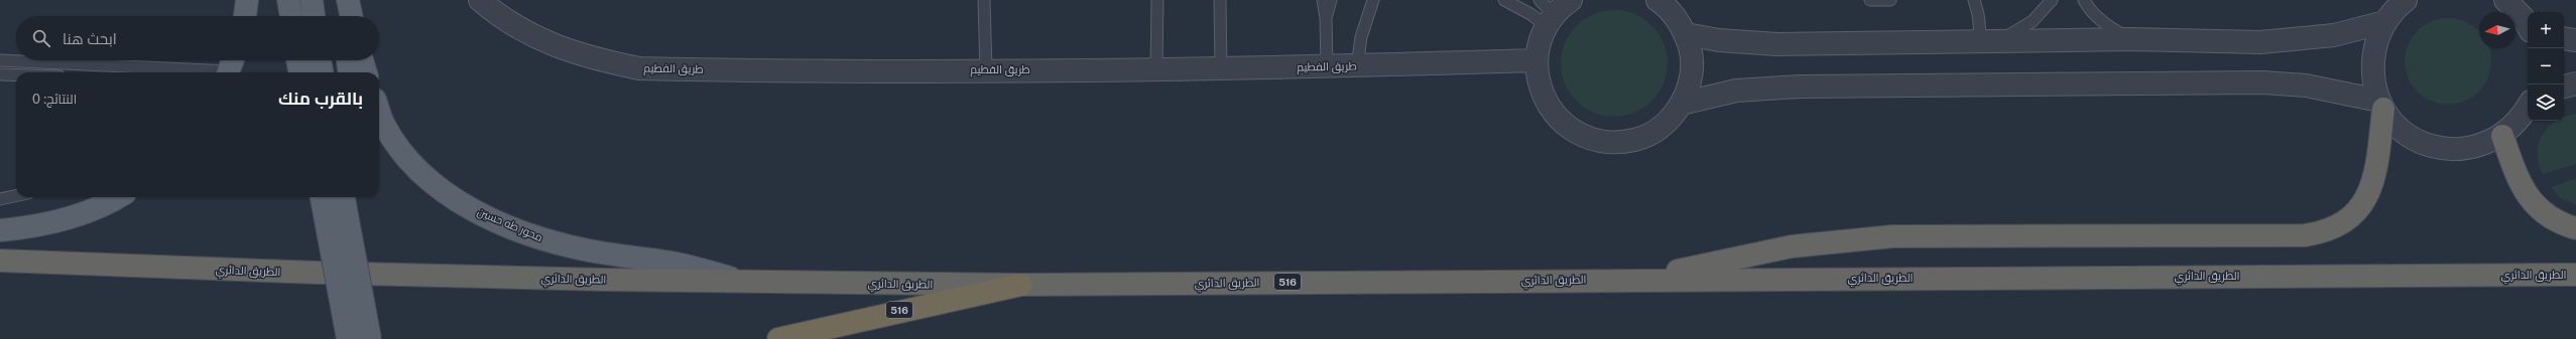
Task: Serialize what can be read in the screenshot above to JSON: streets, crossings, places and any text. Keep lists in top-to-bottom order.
{
  "streets": {
    "highway": ["الطريق الدائري", "516"],
    "main road": ["محور طه حسين"],
    "street": ["طريق الفطيم"]
  },
  "crossings": [
    ["محور طه حسين", "الطريق الدائري"],
    ["الطريق الدائري", "516"]
  ],
  "north": "left",
  "page": {
    "map_buttons": ["+", "−"],
    "search": "ابحث هنا",
    "heading": ["بالقرب منك", "النتائج: 0"]
  }
}
